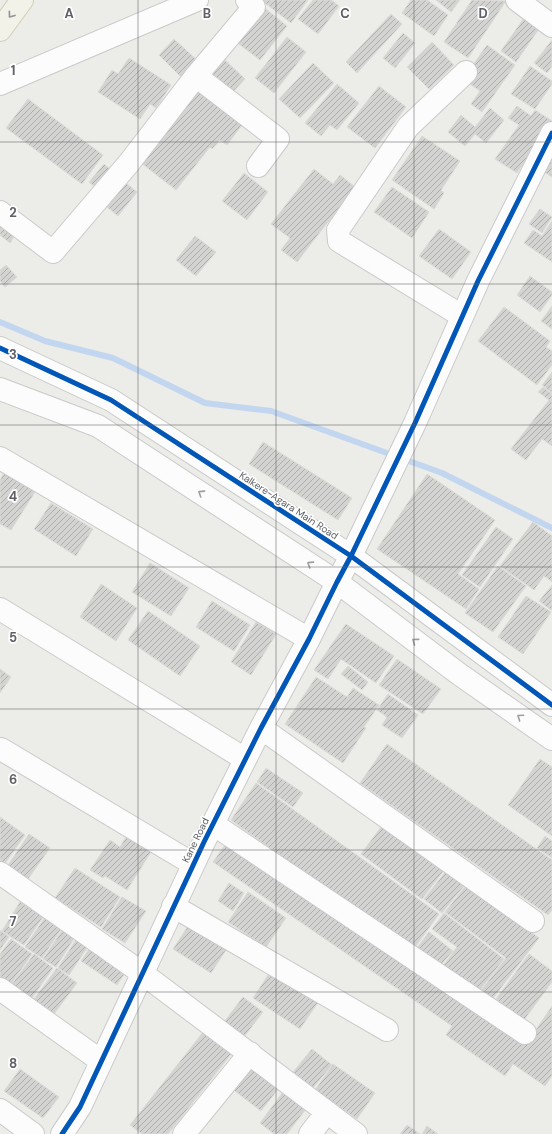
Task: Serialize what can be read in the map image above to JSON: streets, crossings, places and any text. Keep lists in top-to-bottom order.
{
  "streets": {
    "street": ["Kalkere-Agara Main Road", "Kane Road"]
  },
  "crossings": [
    ["Kalkere-Agara Main Road", "Kane Road"]
  ],
  "grid": {
    "columns": [
      "A",
      "B",
      "C",
      "D"
    ],
    "rows": [
      "1",
      "2",
      "3",
      "4",
      "5",
      "6",
      "7",
      "8"
    ]
  }
}
